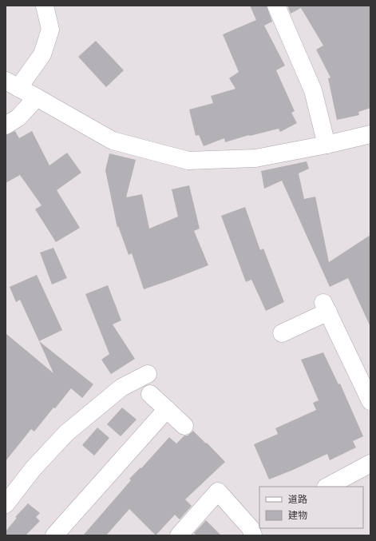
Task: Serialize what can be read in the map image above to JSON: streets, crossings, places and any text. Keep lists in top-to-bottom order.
{
  "legend": ["道路", "建物"]
}
